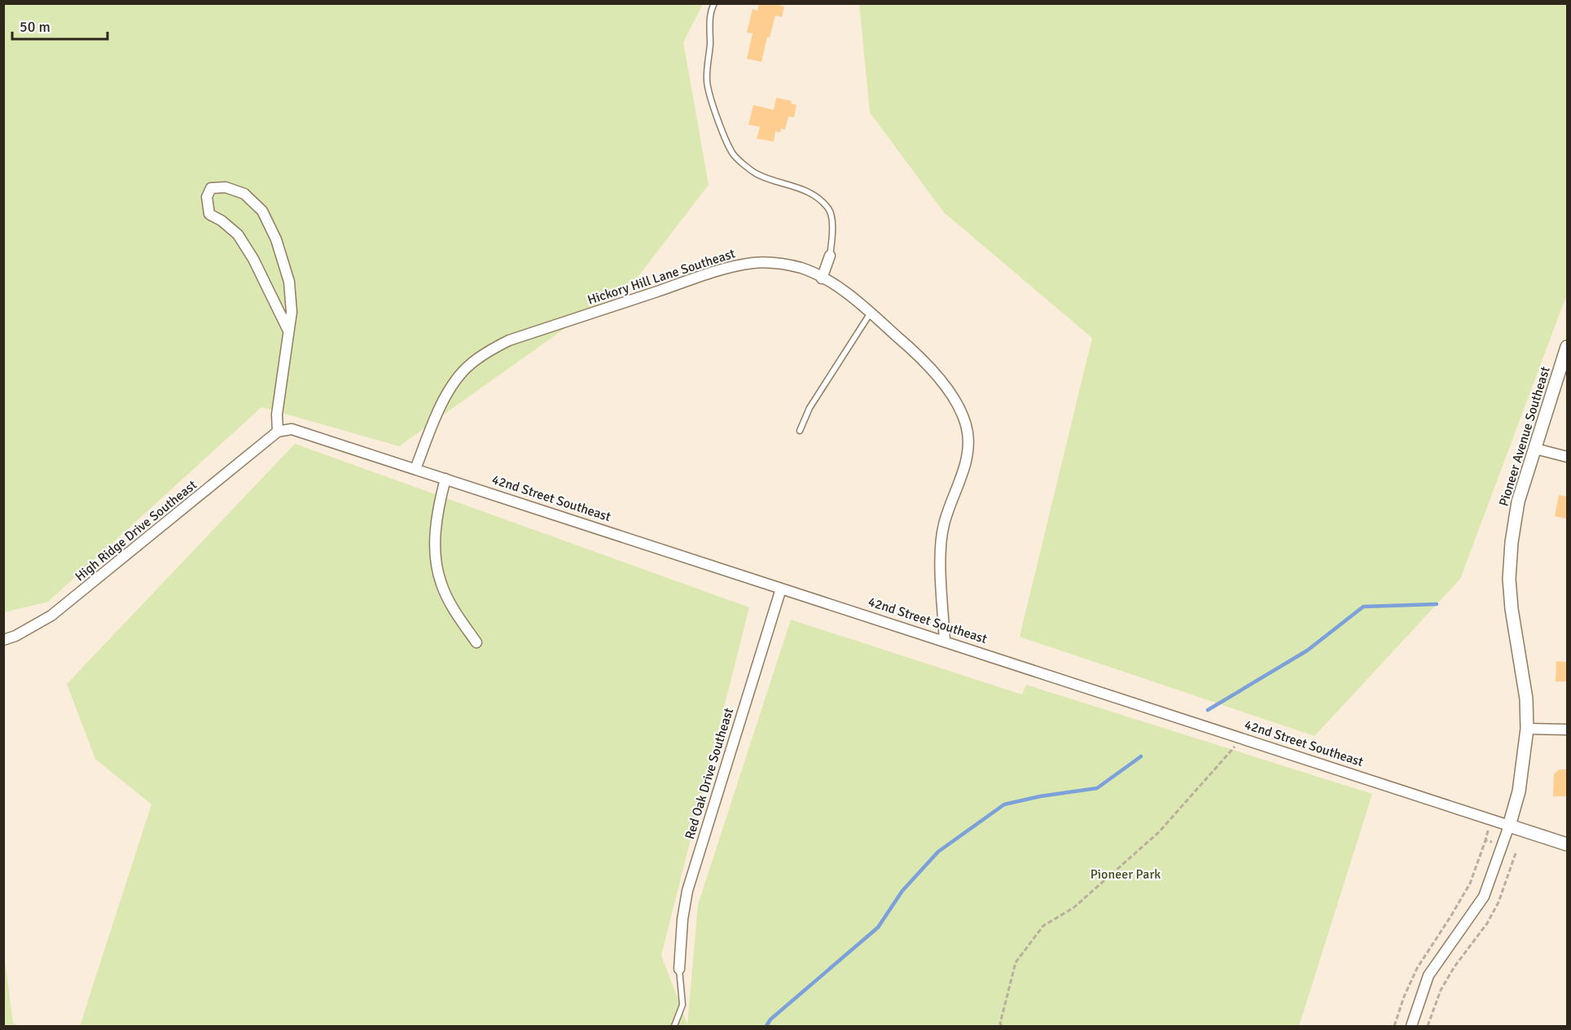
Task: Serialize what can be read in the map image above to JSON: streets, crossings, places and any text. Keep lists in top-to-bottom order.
{
  "streets": {
    "street": [
      "Hickory Hill Lane Southeast",
      "Pioneer Avenue Southeast",
      "42nd Street Southeast",
      "High Ridge Drive Southeast",
      "Red Oak Drive Southeast"
    ]
  },
  "crossings": [
    ["Hickory Hill Lane Southeast", "42nd Street Southeast"],
    ["Pioneer Avenue Southeast", "42nd Street Southeast"],
    ["42nd Street Southeast", "High Ridge Drive Southeast"],
    ["42nd Street Southeast", "Red Oak Drive Southeast"]
  ],
  "parks": ["Pioneer Park"],
  "scale_bar": "50 m"
}
